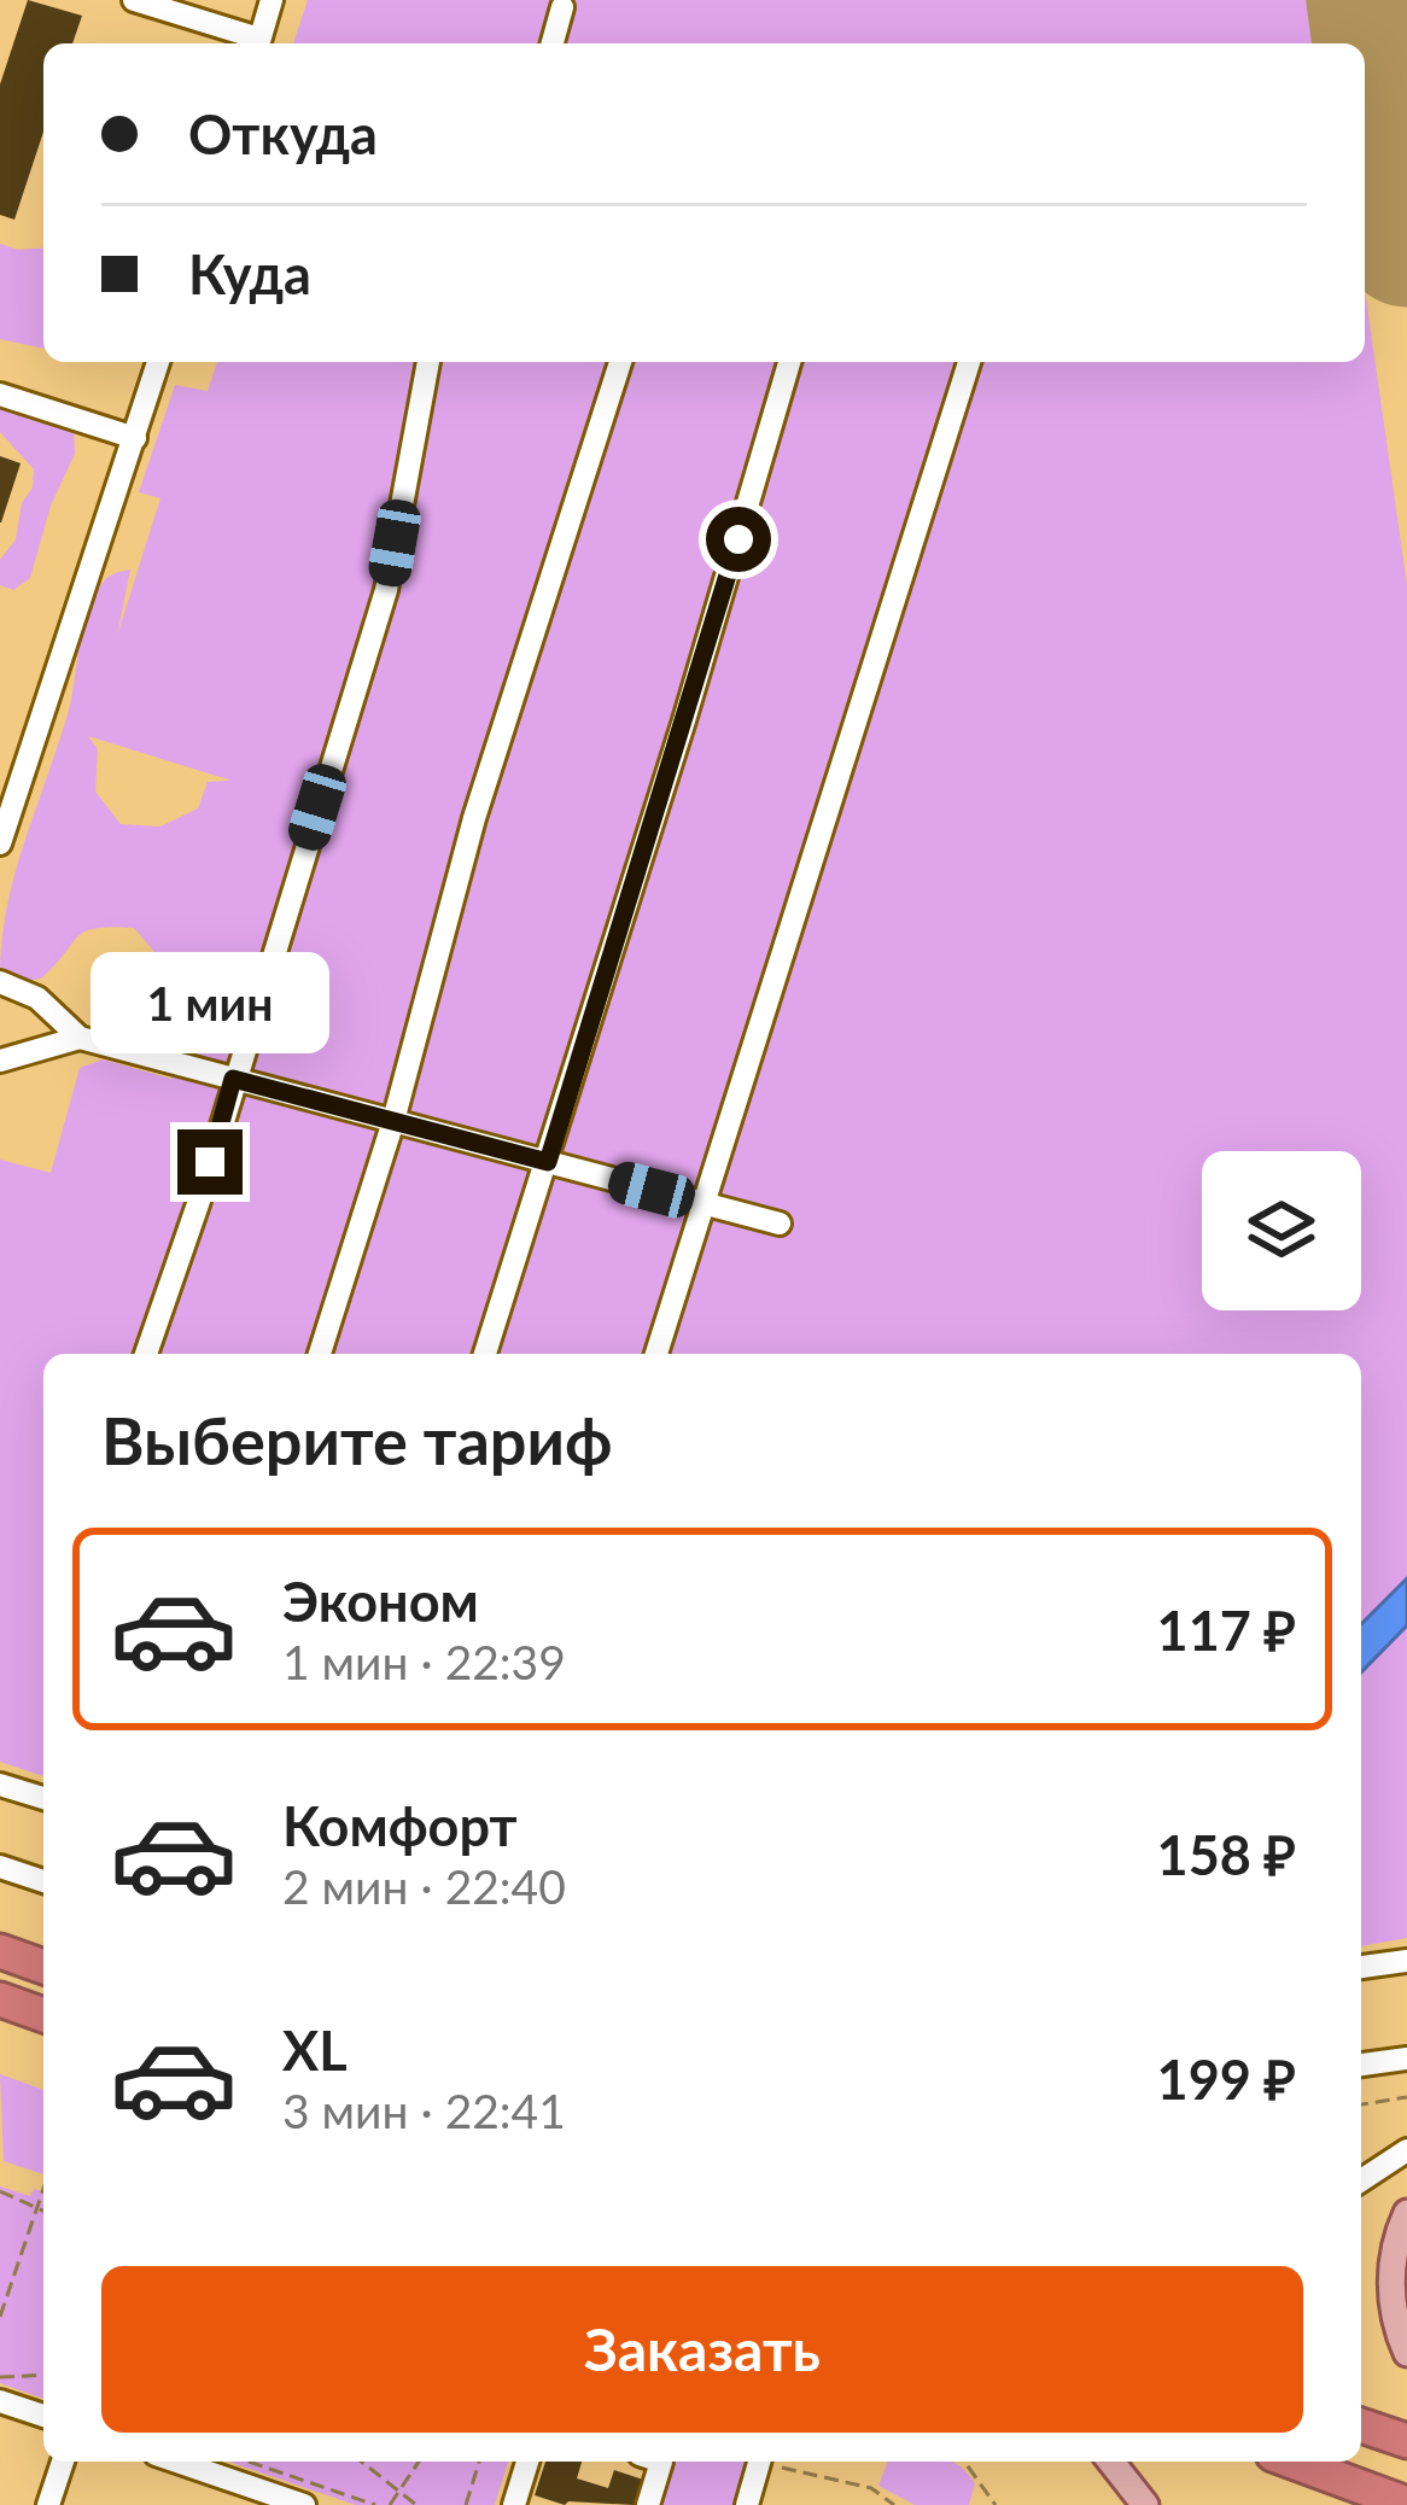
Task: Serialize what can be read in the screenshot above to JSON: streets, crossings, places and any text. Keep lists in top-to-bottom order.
{
  "page": {
    "banner": ["Откуда", "Куда"],
    "bubble": "1 мин",
    "heading": "Выберите тариф",
    "list": [
      {
        "name": "Эконом",
        "note": "1 мин · 22:39",
        "value": "117 ₽"
      },
      {
        "name": "Комфорт",
        "note": "2 мин · 22:40",
        "value": "158 ₽"
      },
      {
        "name": "XL",
        "note": "3 мин · 22:41",
        "value": "199 ₽"
      }
    ],
    "buttons": "Заказать"
  }
}
